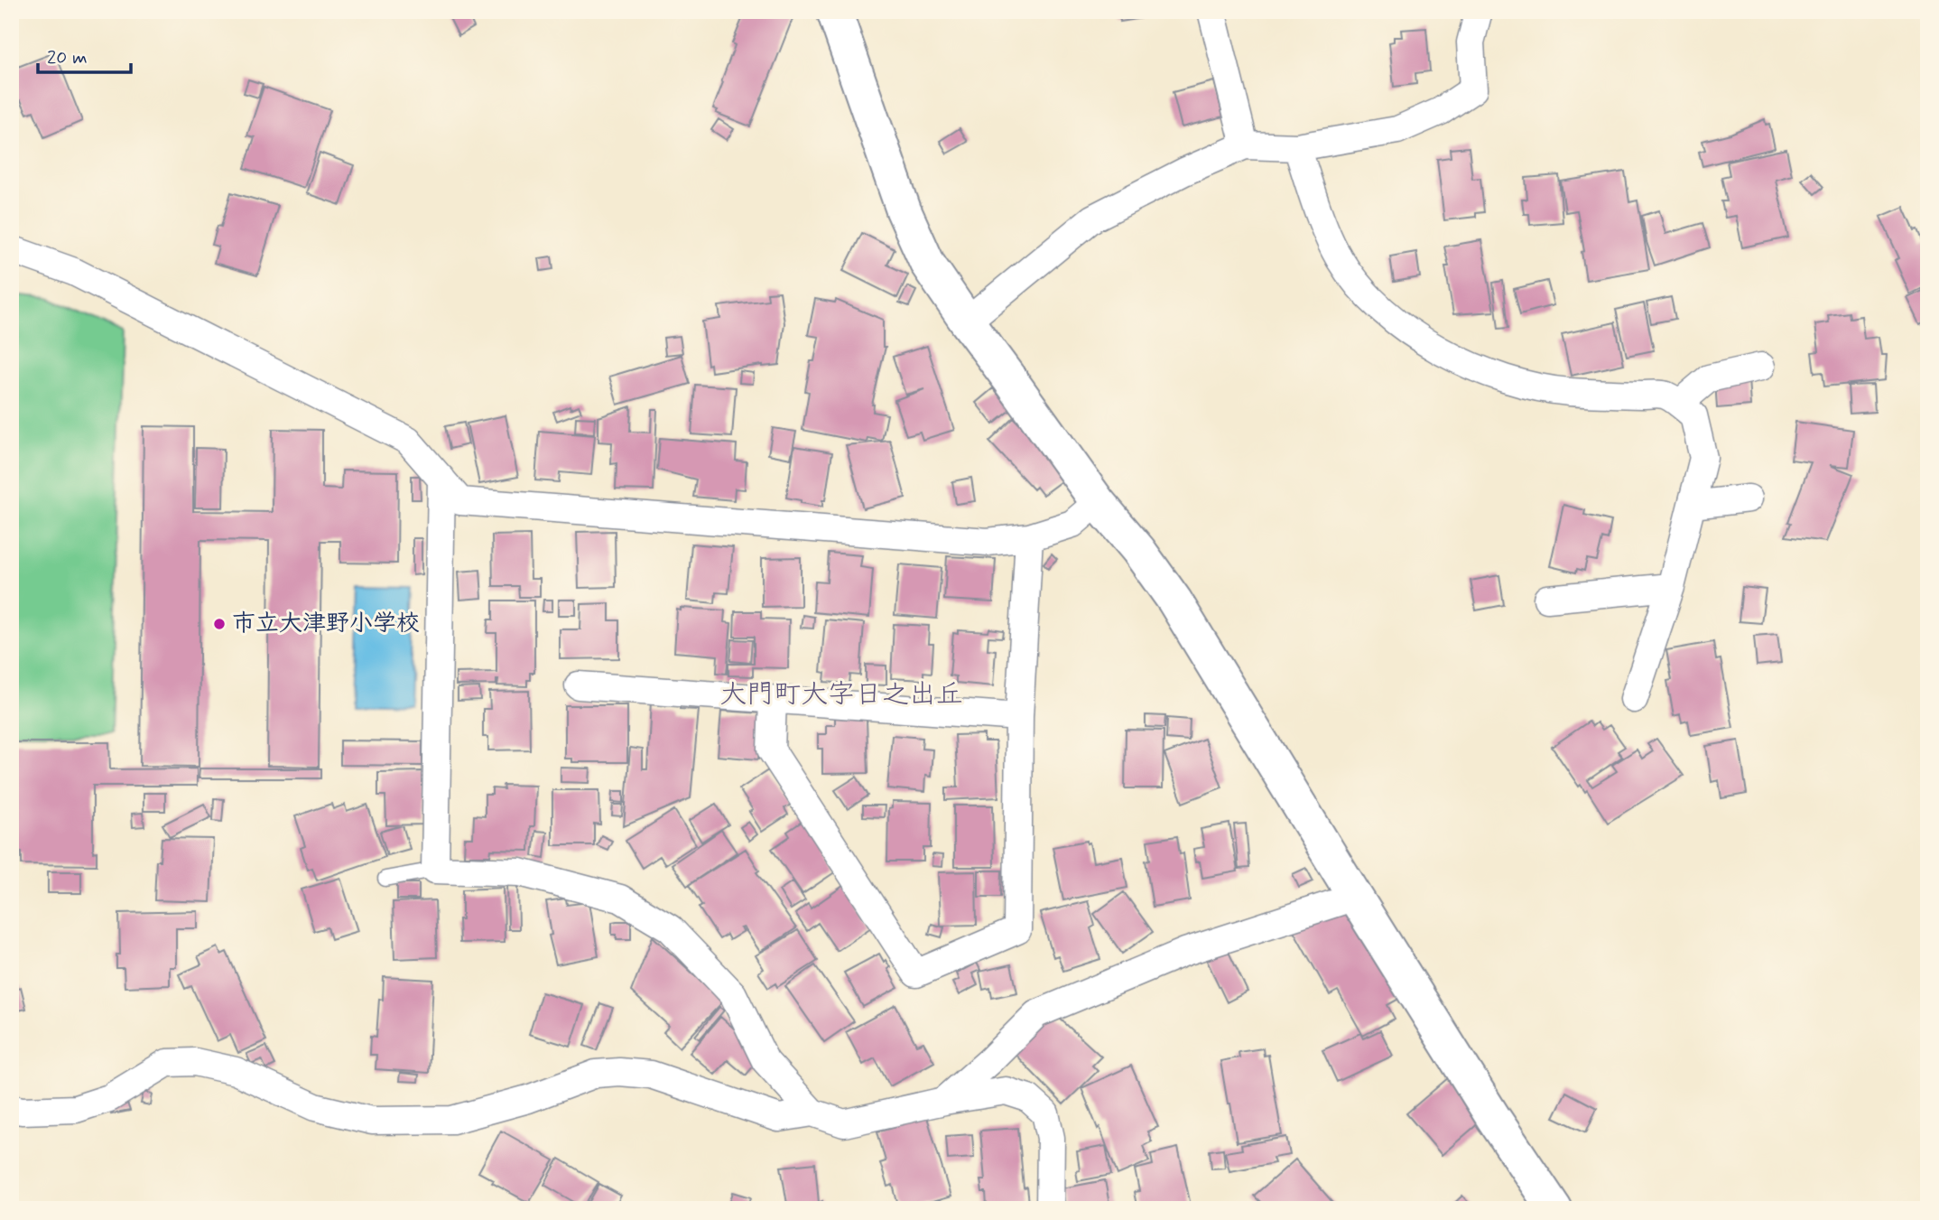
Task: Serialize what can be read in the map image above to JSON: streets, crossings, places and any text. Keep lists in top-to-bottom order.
{
  "districts": ["大門町大字日之出丘"],
  "places": ["市立大津野小学校"],
  "scale_bar": "20 m"
}
